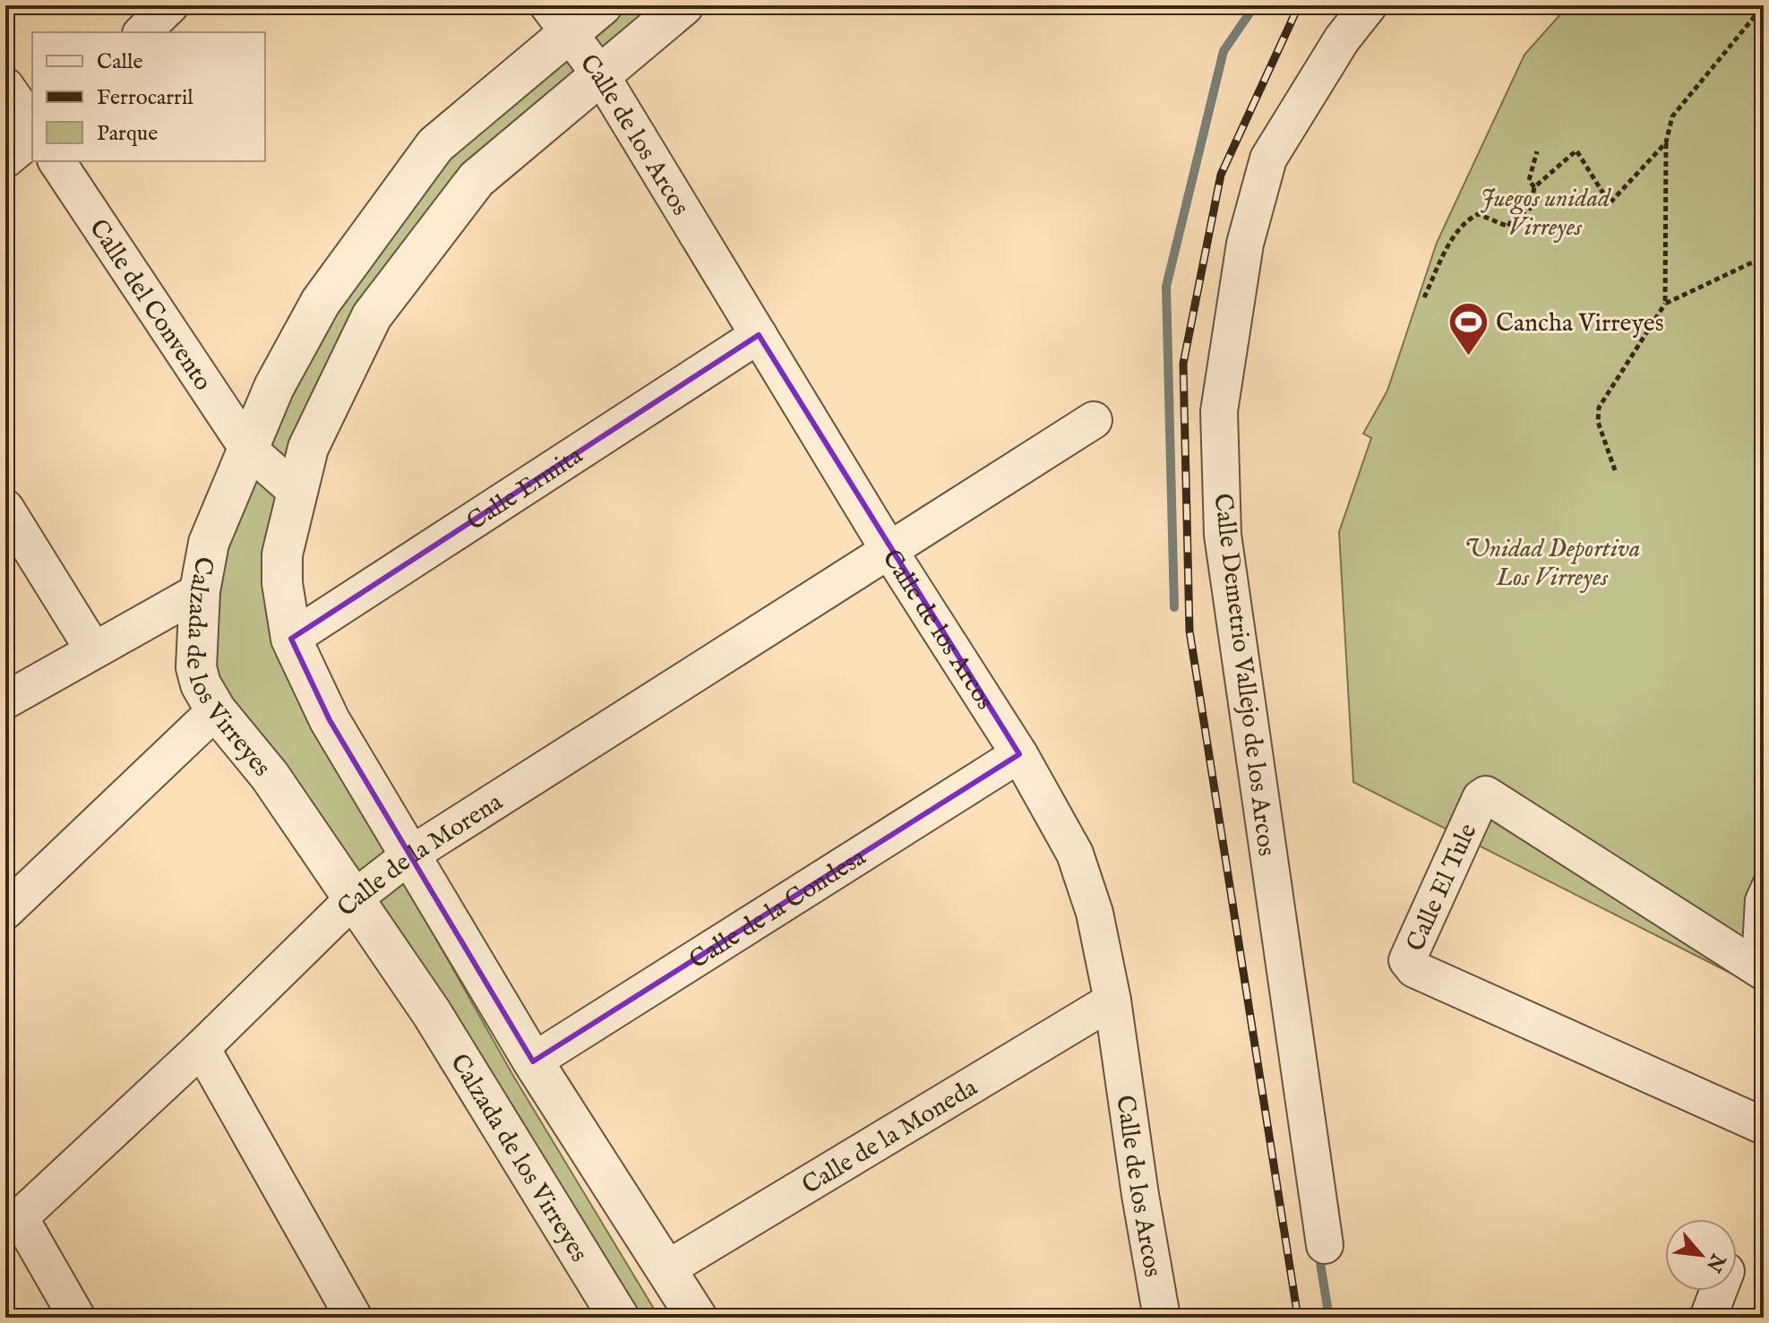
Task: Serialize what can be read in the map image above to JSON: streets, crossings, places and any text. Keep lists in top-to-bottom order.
{
  "streets": {
    "street": [
      "Calle de los Arcos",
      "Calle del Convento",
      "Calle Ermita",
      "Calzada de los Virreyes",
      "Calle Demetrio Vallejo de los Arcos",
      "Calle de la Morena",
      "Calle El Tule",
      "Calle de la Condesa",
      "Calle de la Moneda"
    ]
  },
  "crossings": [
    ["Calle de los Arcos", "Calle Ermita"],
    ["Calle de los Arcos", "Calzada de los Virreyes"],
    ["Calle de los Arcos", "Calle de la Morena"],
    ["Calle de los Arcos", "Calle de la Condesa"],
    ["Calle de los Arcos", "Calle de la Moneda"],
    ["Calle del Convento", "Calzada de los Virreyes"],
    ["Calzada de los Virreyes", "Calle de la Morena"]
  ],
  "parks": ["Juegos unidad Virreyes", "Unidad Deportiva Los Virreyes"],
  "places": {
    "sports": ["Cancha Virreyes"]
  },
  "legend": ["Calle", "Ferrocarril", "Parque"],
  "north": "bottom right"
}
